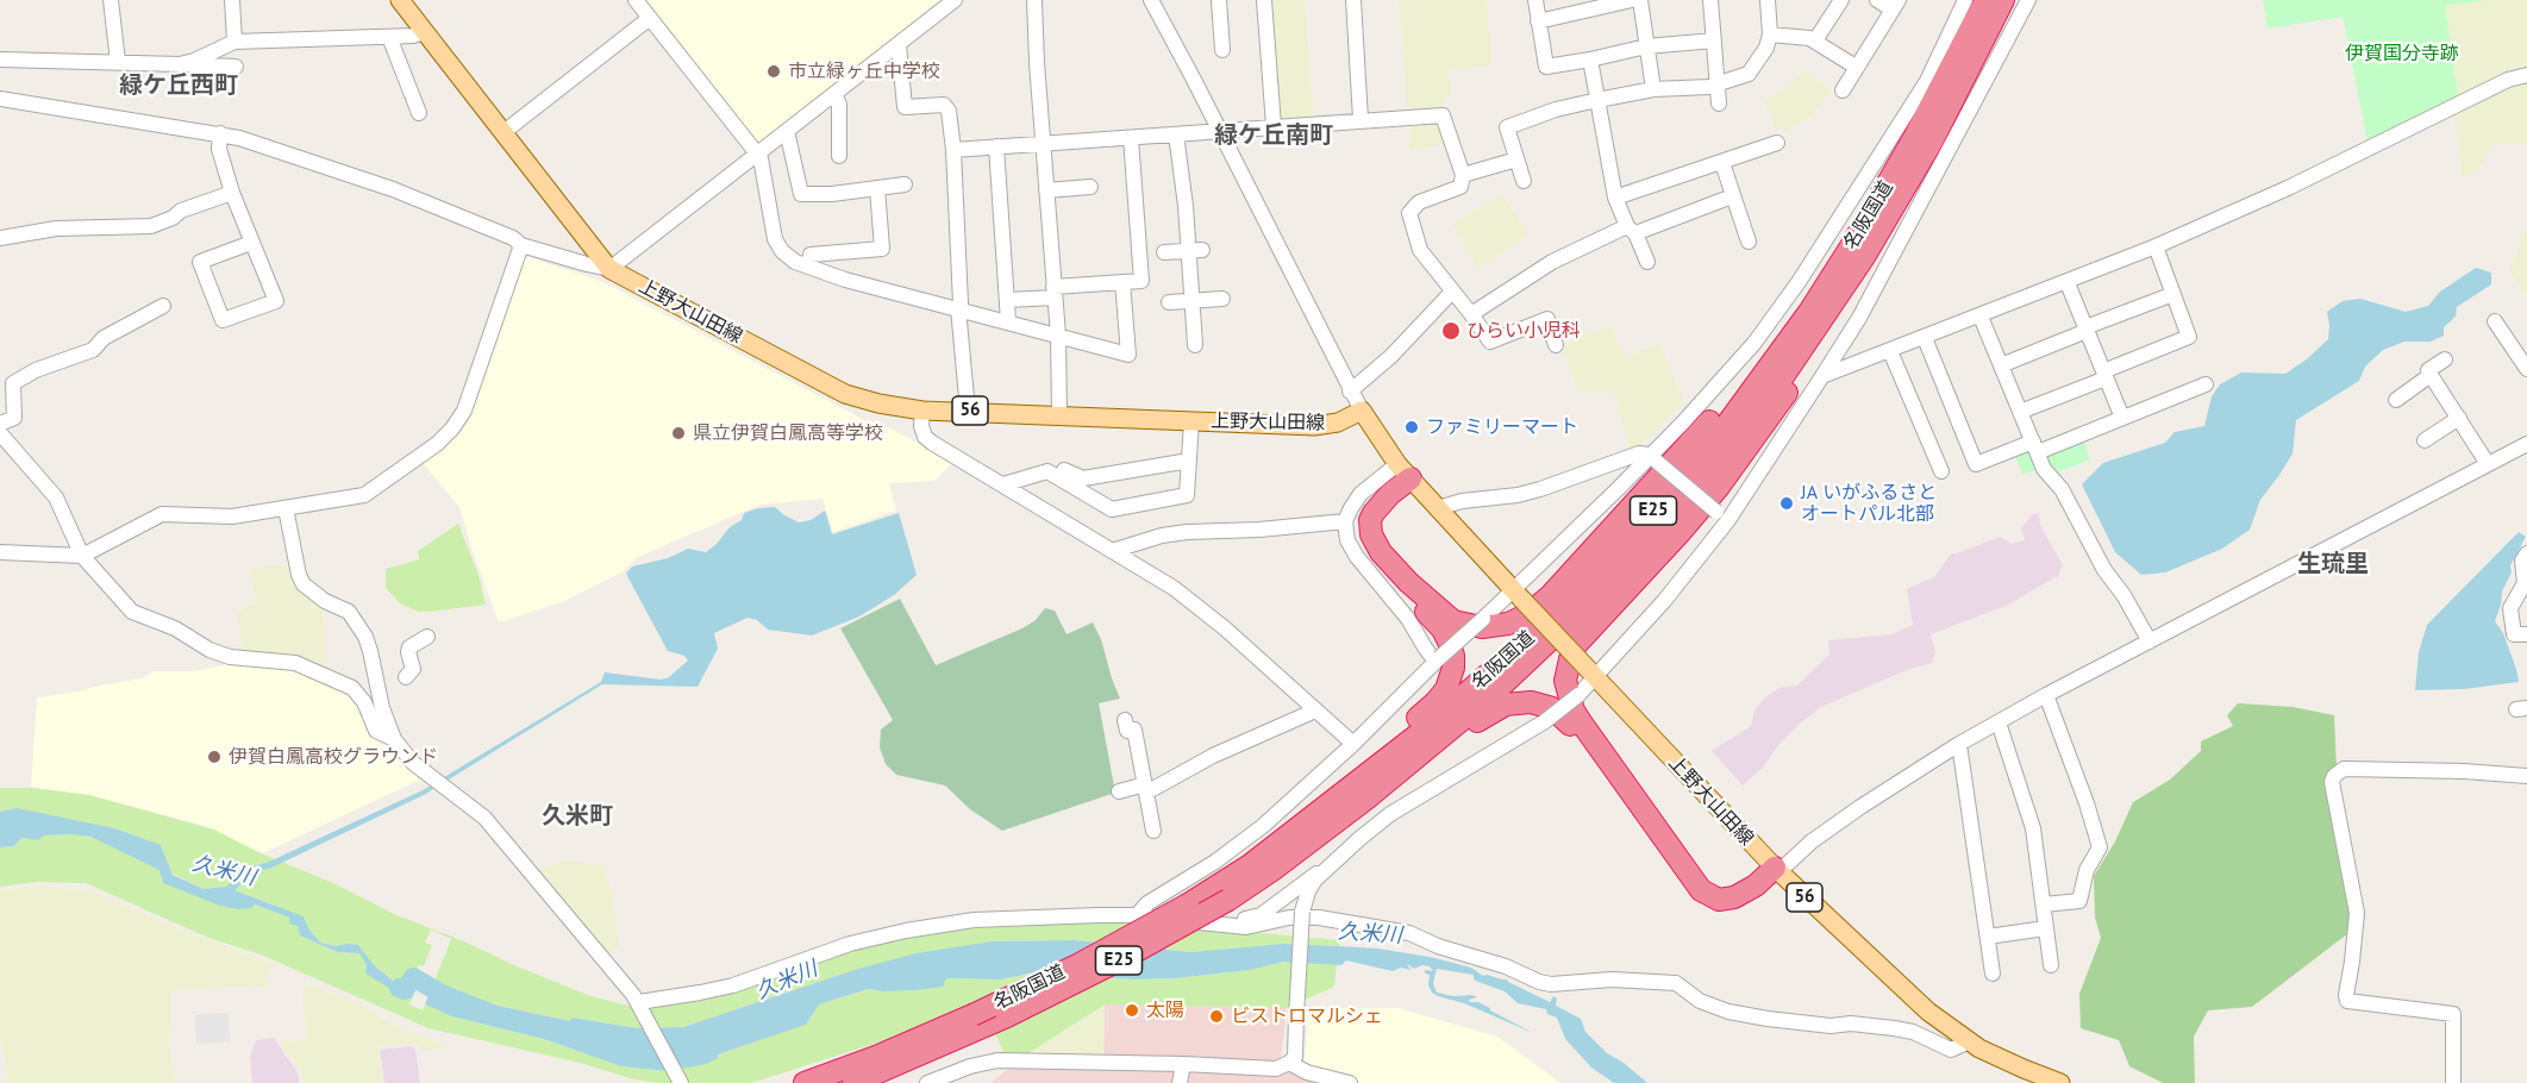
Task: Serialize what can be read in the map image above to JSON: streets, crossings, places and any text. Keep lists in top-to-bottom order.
{
  "streets": {
    "highway": ["名阪国道", "E25"],
    "main road": ["上野大山田線", "56"]
  },
  "districts": [
    "緑ケ丘西町",
    "緑ケ丘南町",
    "生琉里",
    "久米町"
  ],
  "water": ["久米川"],
  "parks": ["伊賀国分寺跡"],
  "places": [
    "市立緑ヶ丘中学校",
    "ひらい小児科",
    "ファミリーマート",
    "県立伊賀白鳳高等学校",
    "JA いがふるさと オートパル北部",
    "伊賀白鳳高校グラウンド",
    "太陽",
    "ビストロマルシェ"
  ]
}
